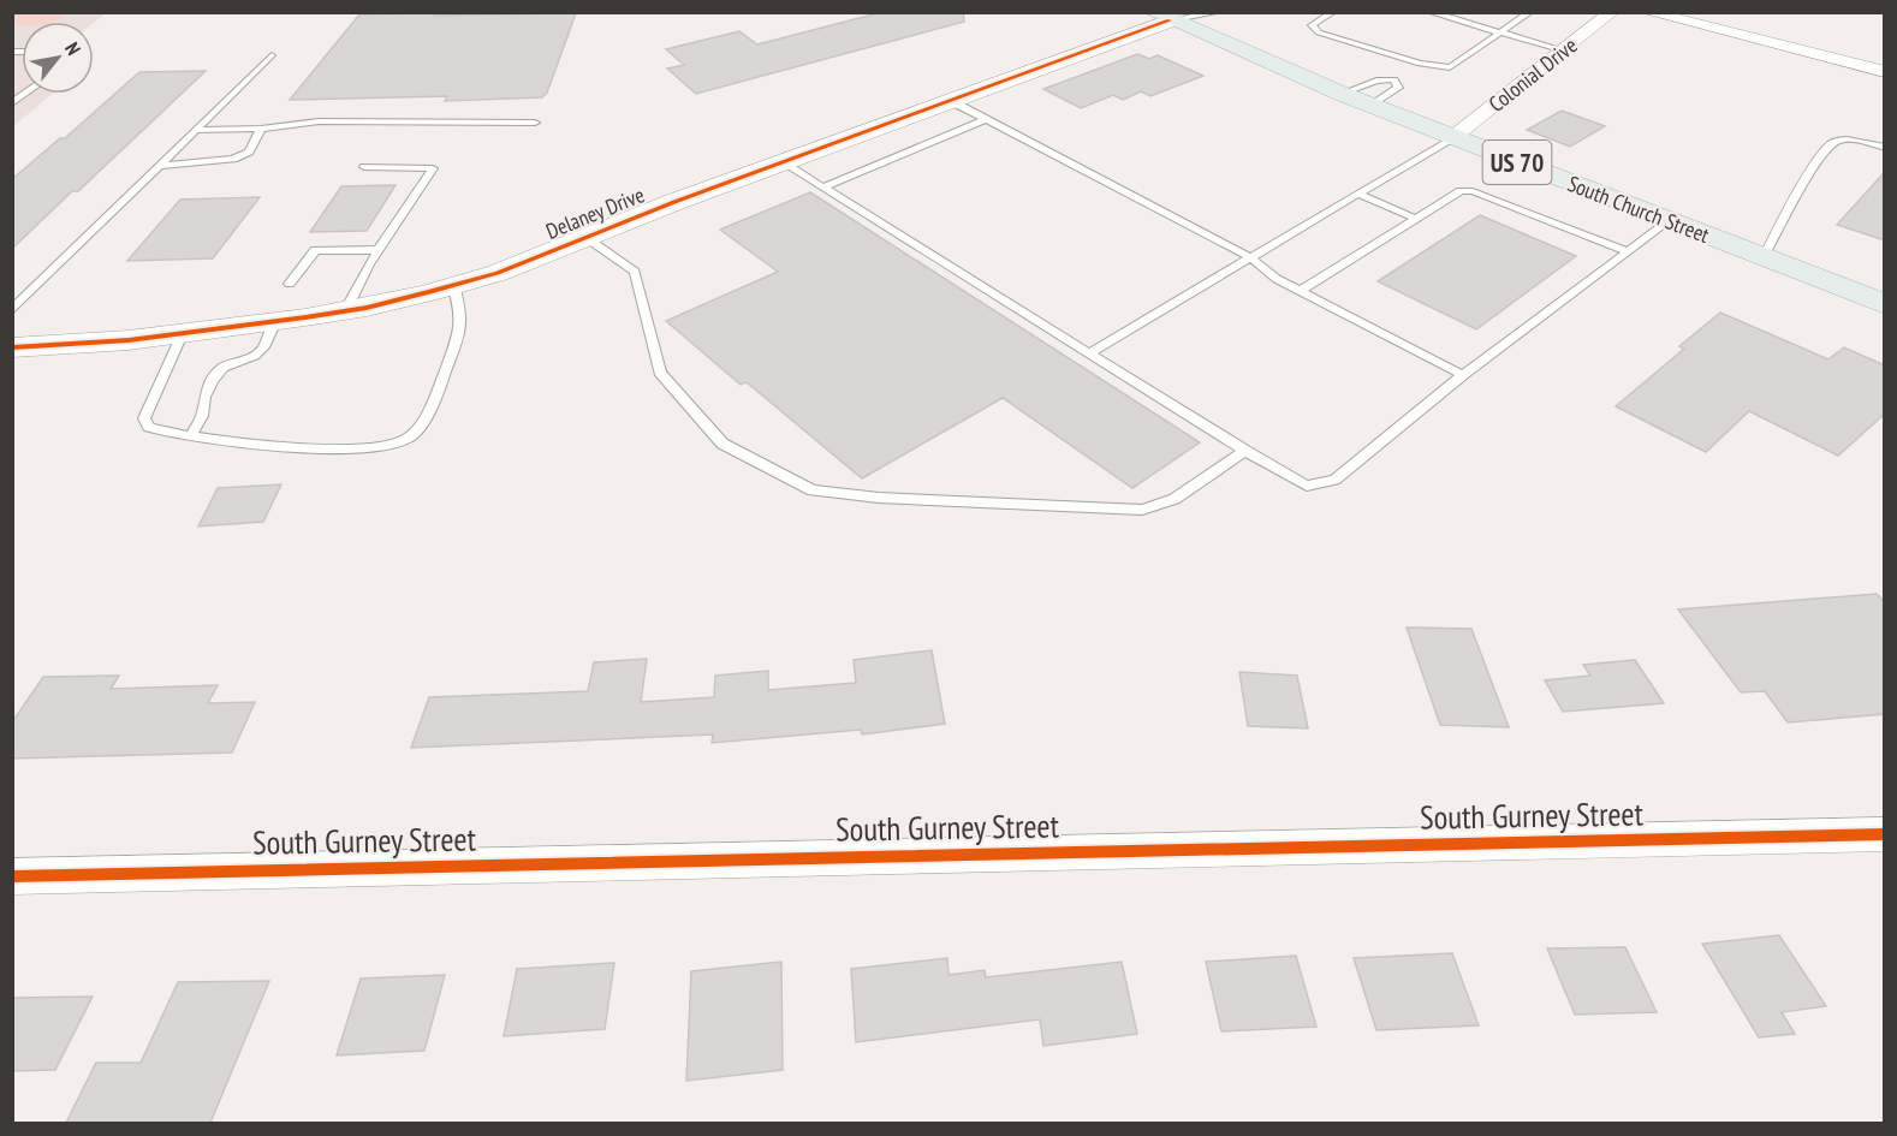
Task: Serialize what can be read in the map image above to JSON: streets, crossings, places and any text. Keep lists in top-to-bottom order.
{
  "streets": {
    "main road": ["US 70", "South Church Street"],
    "street": ["Colonial Drive", "Delaney Drive", "South Gurney Street"]
  },
  "crossings": [
    ["Colonial Drive", "South Church Street"],
    ["South Church Street", "Delaney Drive"]
  ],
  "north": "top right"
}
